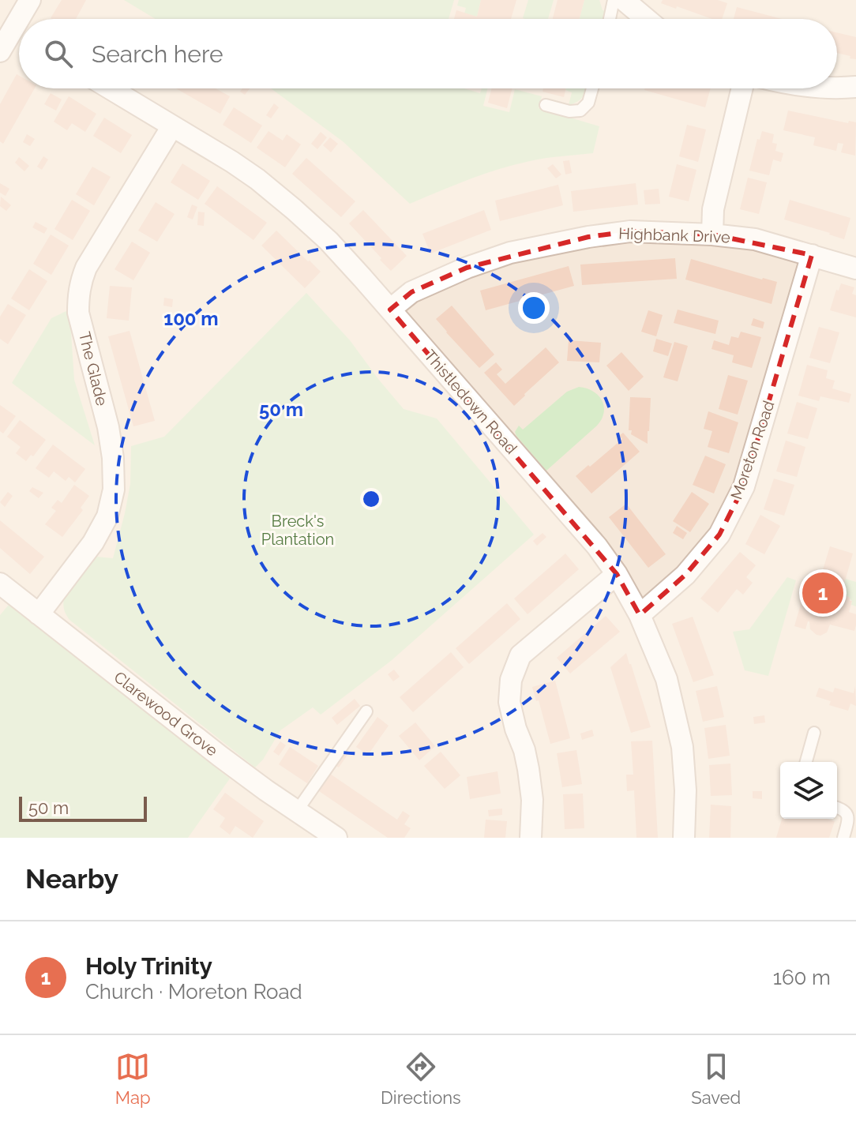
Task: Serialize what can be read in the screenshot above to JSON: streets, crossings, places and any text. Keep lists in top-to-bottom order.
{
  "streets": {
    "street": [
      "Highbank Drive",
      "The Glade",
      "Thistledown Road",
      "Moreton Road",
      "Clarewood Grove"
    ]
  },
  "crossings": [
    ["Highbank Drive", "Thistledown Road"],
    ["Highbank Drive", "Moreton Road"],
    ["The Glade", "Thistledown Road"],
    ["The Glade", "Clarewood Grove"],
    ["Thistledown Road", "Moreton Road"]
  ],
  "parks": ["Breck's Plantation"],
  "scale_bar": "50 m",
  "page": {
    "search": "Search here",
    "pins": "1",
    "scale": "50 m",
    "heading": "Nearby",
    "list": [
      {
        "mark": "1",
        "name": "Holy Trinity",
        "note": "Church · Moreton Road",
        "value": "160 m"
      }
    ],
    "nav": ["Map", "Directions", "Saved"]
  },
  "rings": ["100 m", "50 m"]
}
